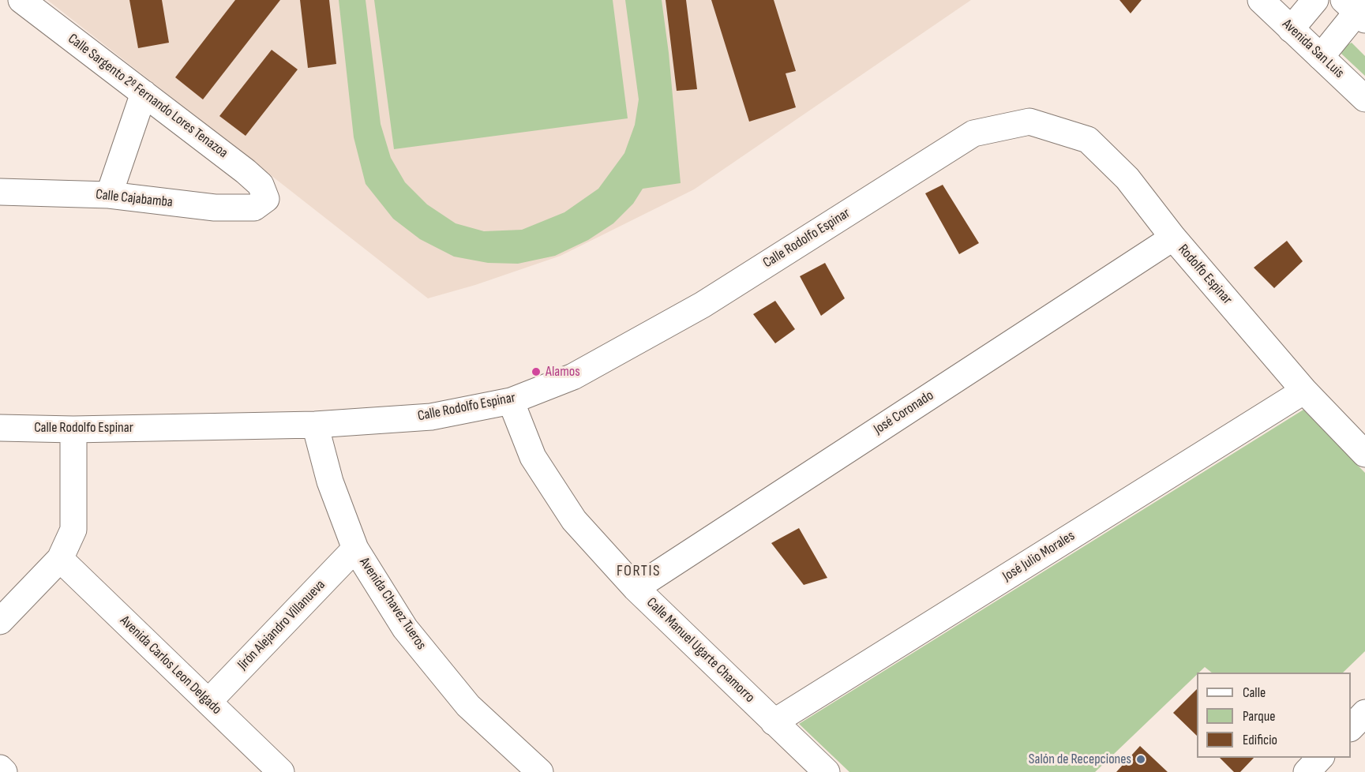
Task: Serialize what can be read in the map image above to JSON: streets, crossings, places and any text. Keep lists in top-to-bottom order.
{
  "streets": {
    "street": [
      "Avenida San Luis",
      "Calle Sargento 2º Fernando Lores Tenazoa",
      "Calle Cajabamba",
      "Calle Rodolfo Espinar",
      "Rodolfo Espinar",
      "José Coronado",
      "José Julio Morales",
      "Avenida Chavez Tueros",
      "Jirón Alejandro Villanueva",
      "Calle Manuel Ugarte Chamorro",
      "Avenida Carlos Leon Delgado"
    ]
  },
  "crossings": [
    ["Calle Sargento 2º Fernando Lores Tenazoa", "Calle Cajabamba"],
    ["Calle Rodolfo Espinar", "Rodolfo Espinar"],
    ["Calle Rodolfo Espinar", "Avenida Chavez Tueros"],
    ["Calle Rodolfo Espinar", "Calle Manuel Ugarte Chamorro"],
    ["Rodolfo Espinar", "José Coronado"],
    ["Rodolfo Espinar", "José Julio Morales"],
    ["José Coronado", "Calle Manuel Ugarte Chamorro"],
    ["José Julio Morales", "Calle Manuel Ugarte Chamorro"],
    ["Avenida Chavez Tueros", "Jirón Alejandro Villanueva"],
    ["Jirón Alejandro Villanueva", "Avenida Carlos Leon Delgado"]
  ],
  "districts": ["FORTIS"],
  "places": ["Alamos", "Salón de Recepciones"],
  "legend": ["Calle", "Parque", "Edificio"]
}
